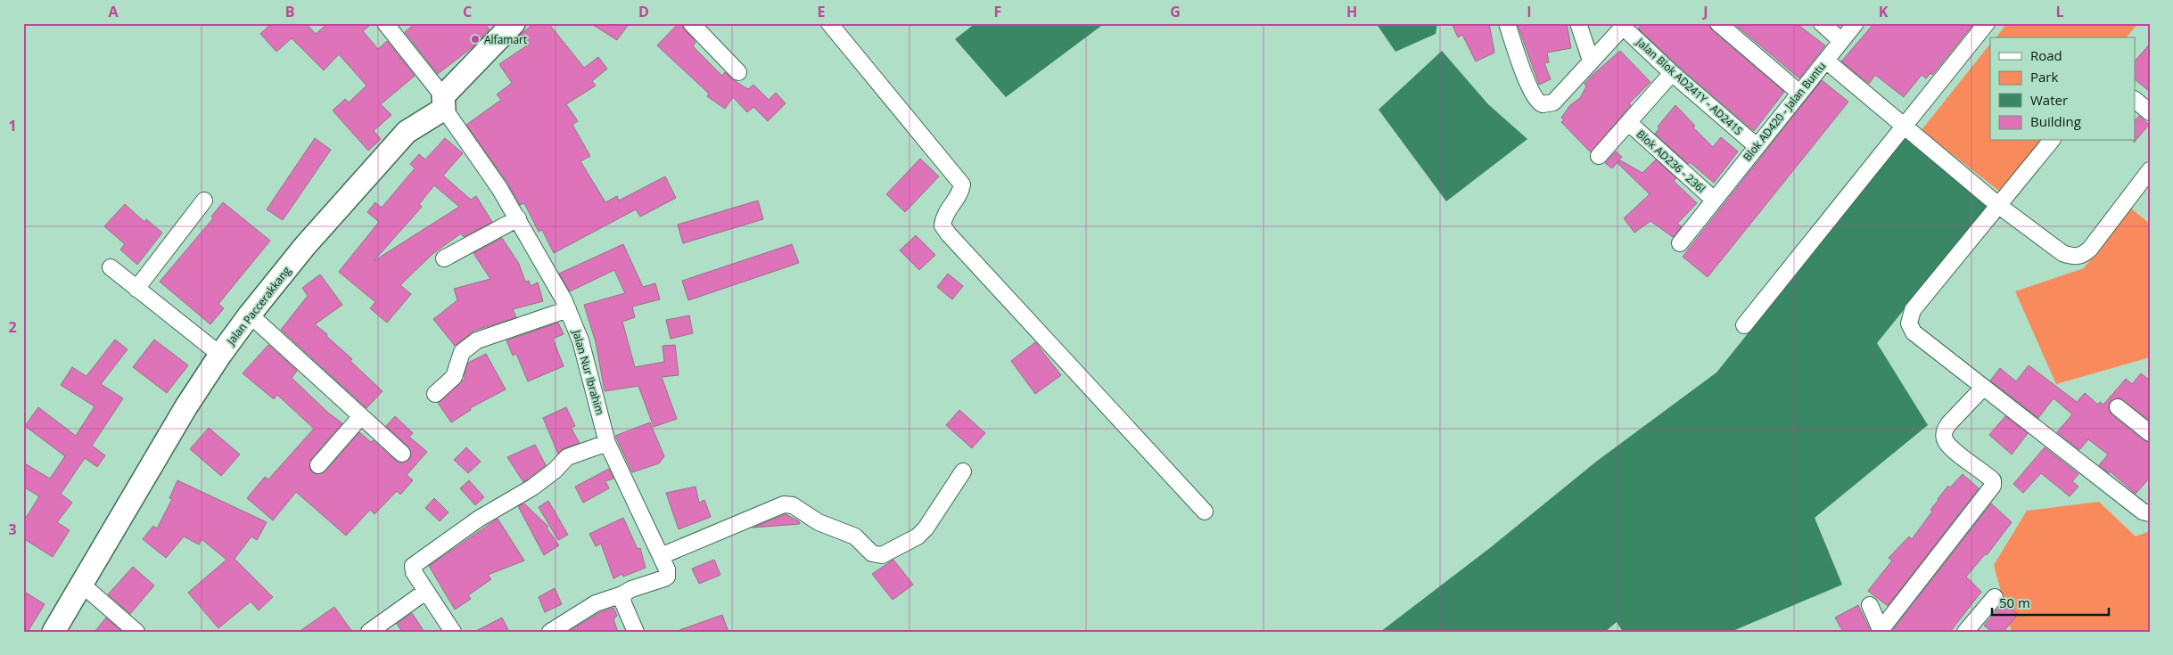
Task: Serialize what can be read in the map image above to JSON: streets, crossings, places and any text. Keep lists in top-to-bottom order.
{
  "streets": {
    "main road": ["Jalan Paccerakkang"],
    "street": [
      "Jalan Blok AD241Y - AD241S",
      "Blok AD420 - Jalan Buntu",
      "Blok AD236 - 236l",
      "Jalan Nur Ibrahim"
    ]
  },
  "crossings": [
    ["Jalan Blok AD241Y - AD241S", "Blok AD420 - Jalan Buntu"],
    ["Blok AD420 - Jalan Buntu", "Blok AD236 - 236l"],
    ["Jalan Paccerakkang", "Jalan Nur Ibrahim"]
  ],
  "places": ["Alfamart"],
  "legend": [
    "Road",
    "Park",
    "Water",
    "Building"
  ],
  "scale_bar": "50 m",
  "grid": {
    "columns": [
      "A",
      "B",
      "C",
      "D",
      "E",
      "F",
      "G",
      "H",
      "I",
      "J",
      "K",
      "L"
    ],
    "rows": ["1", "2", "3"]
  }
}
